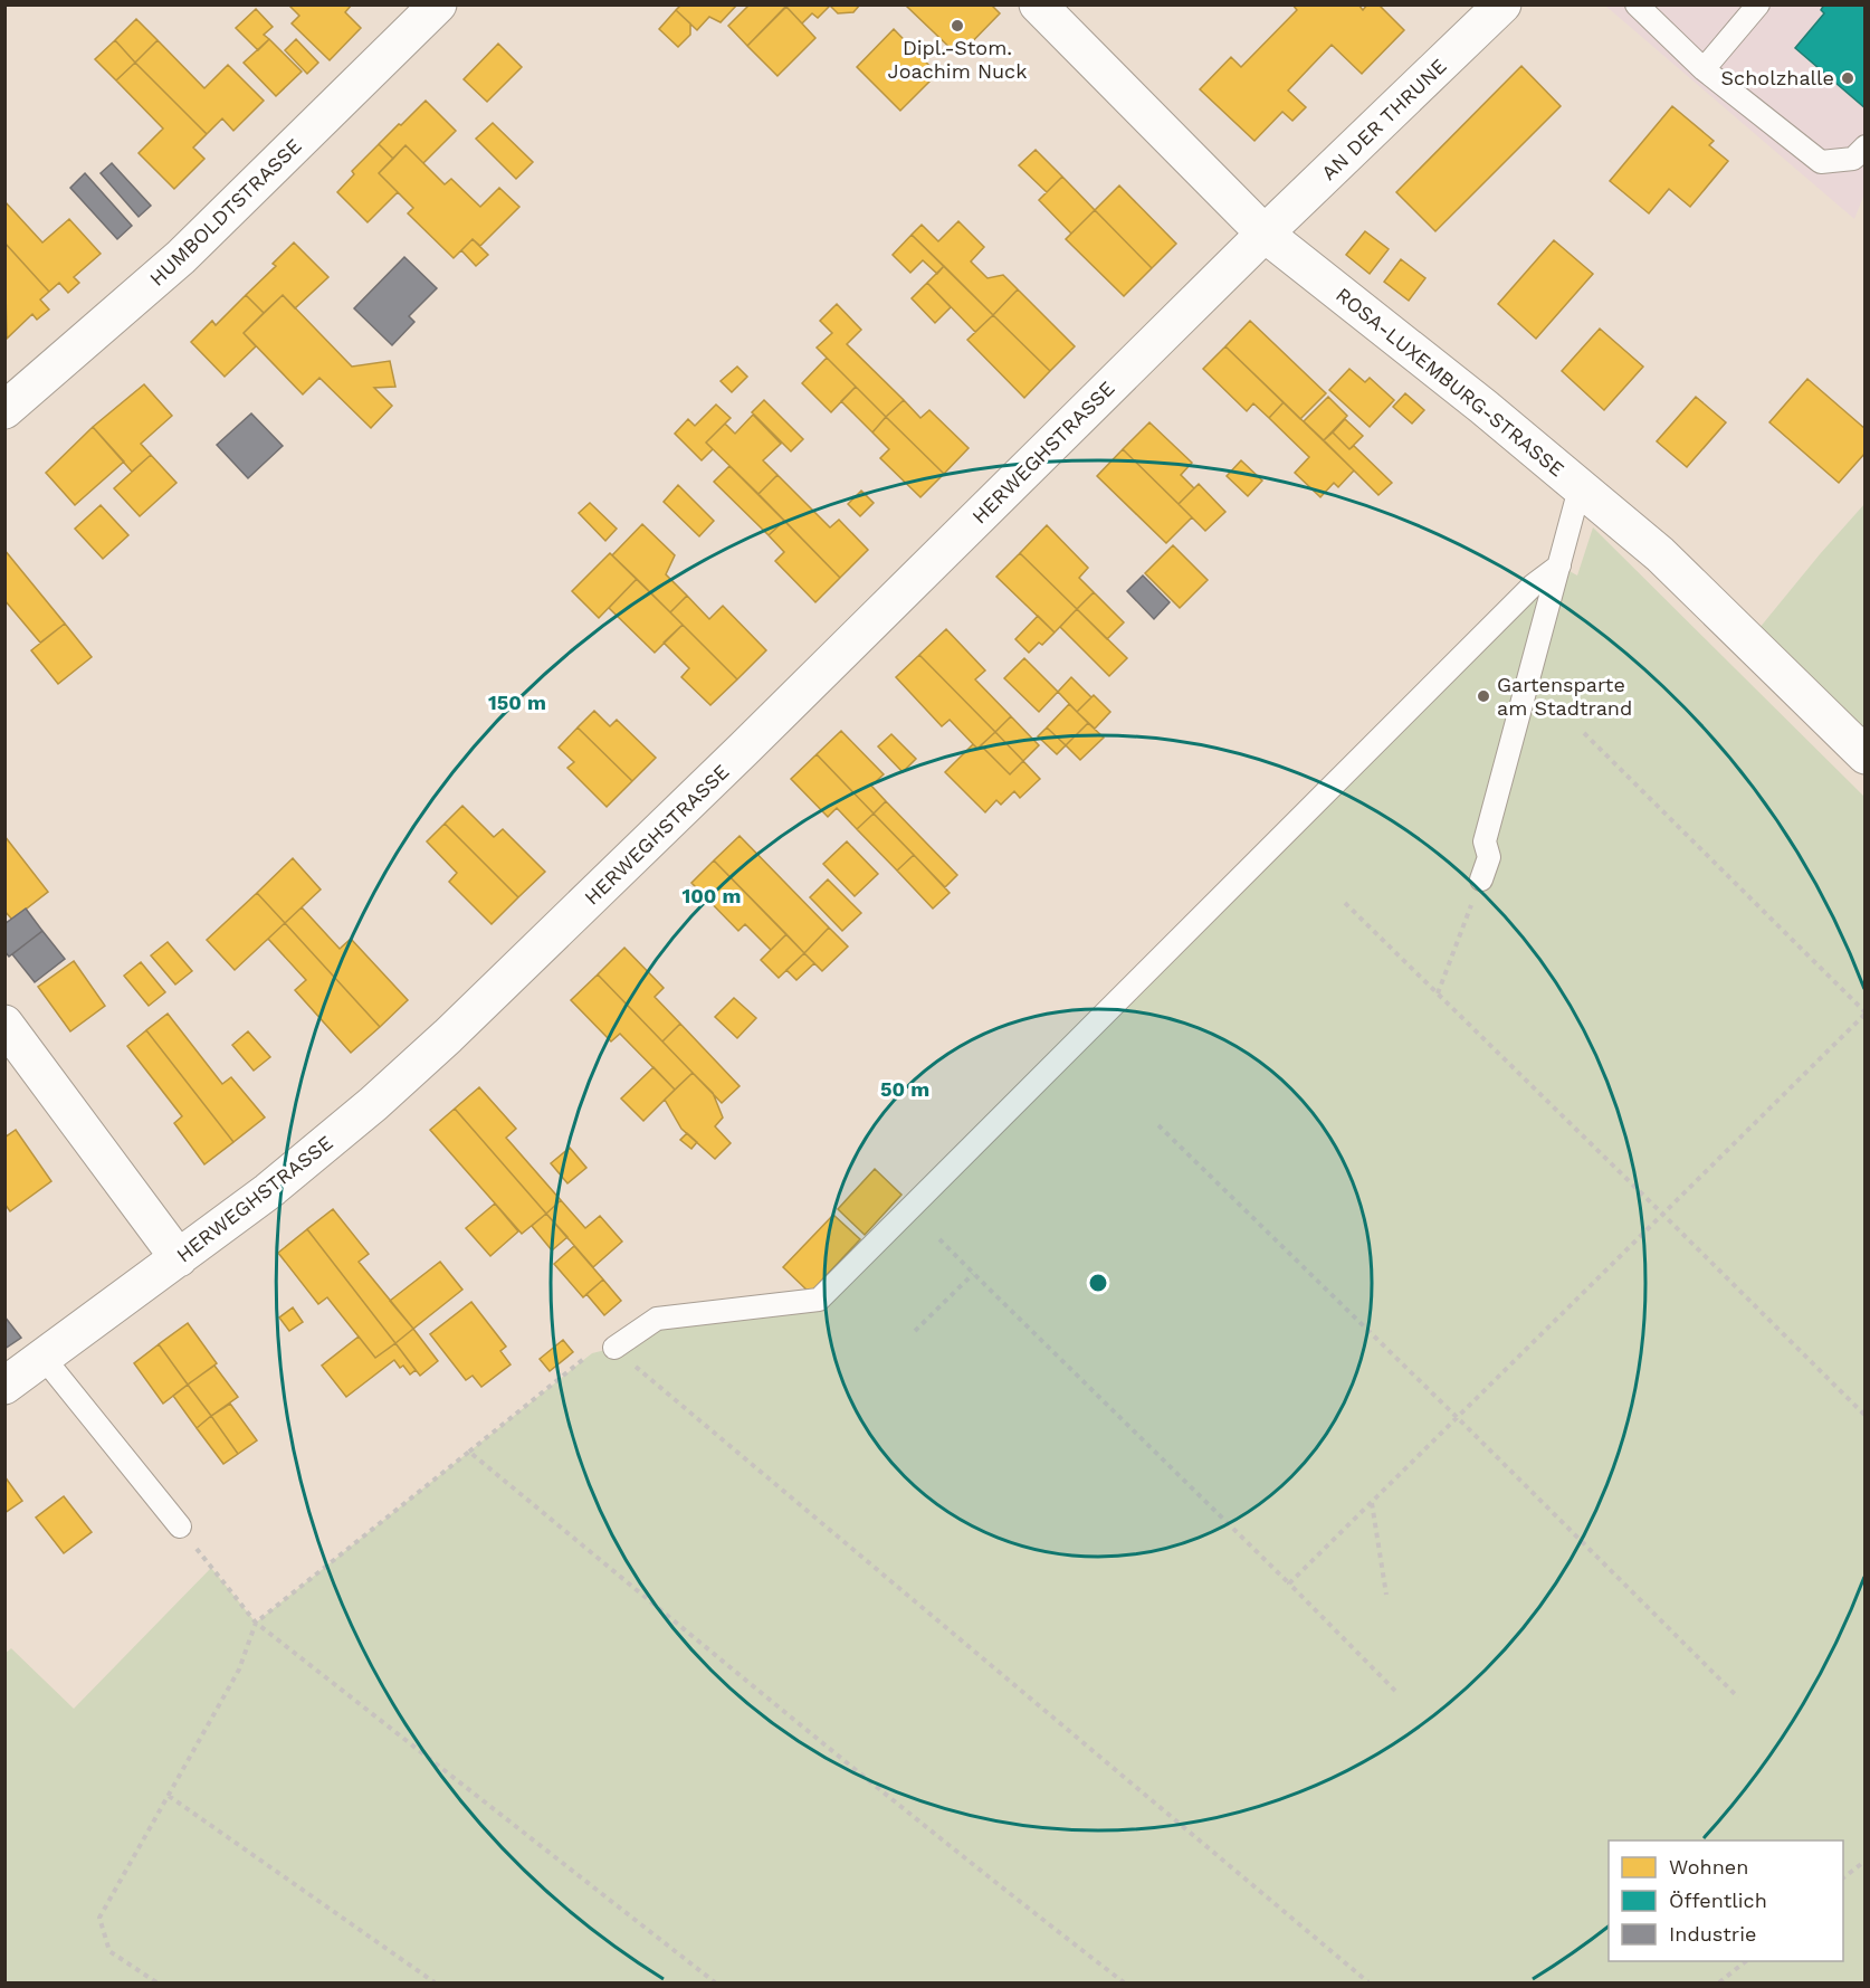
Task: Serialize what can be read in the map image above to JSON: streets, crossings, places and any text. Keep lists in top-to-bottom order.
{
  "streets": {
    "street": [
      "AN DER THRUNE",
      "HUMBOLDTSTRASSE",
      "ROSA-LUXEMBURG-STRASSE",
      "HERWEGHSTRASSE"
    ]
  },
  "crossings": [
    ["AN DER THRUNE", "ROSA-LUXEMBURG-STRASSE"],
    ["AN DER THRUNE", "HERWEGHSTRASSE"],
    ["ROSA-LUXEMBURG-STRASSE", "HERWEGHSTRASSE"]
  ],
  "places": ["Dipl.-Stom. Joachim Nuck", "Scholzhalle", "Gartensparte am Stadtrand"],
  "legend": ["Wohnen", "Öffentlich", "Industrie"],
  "rings": ["150 m", "100 m", "50 m"]
}
